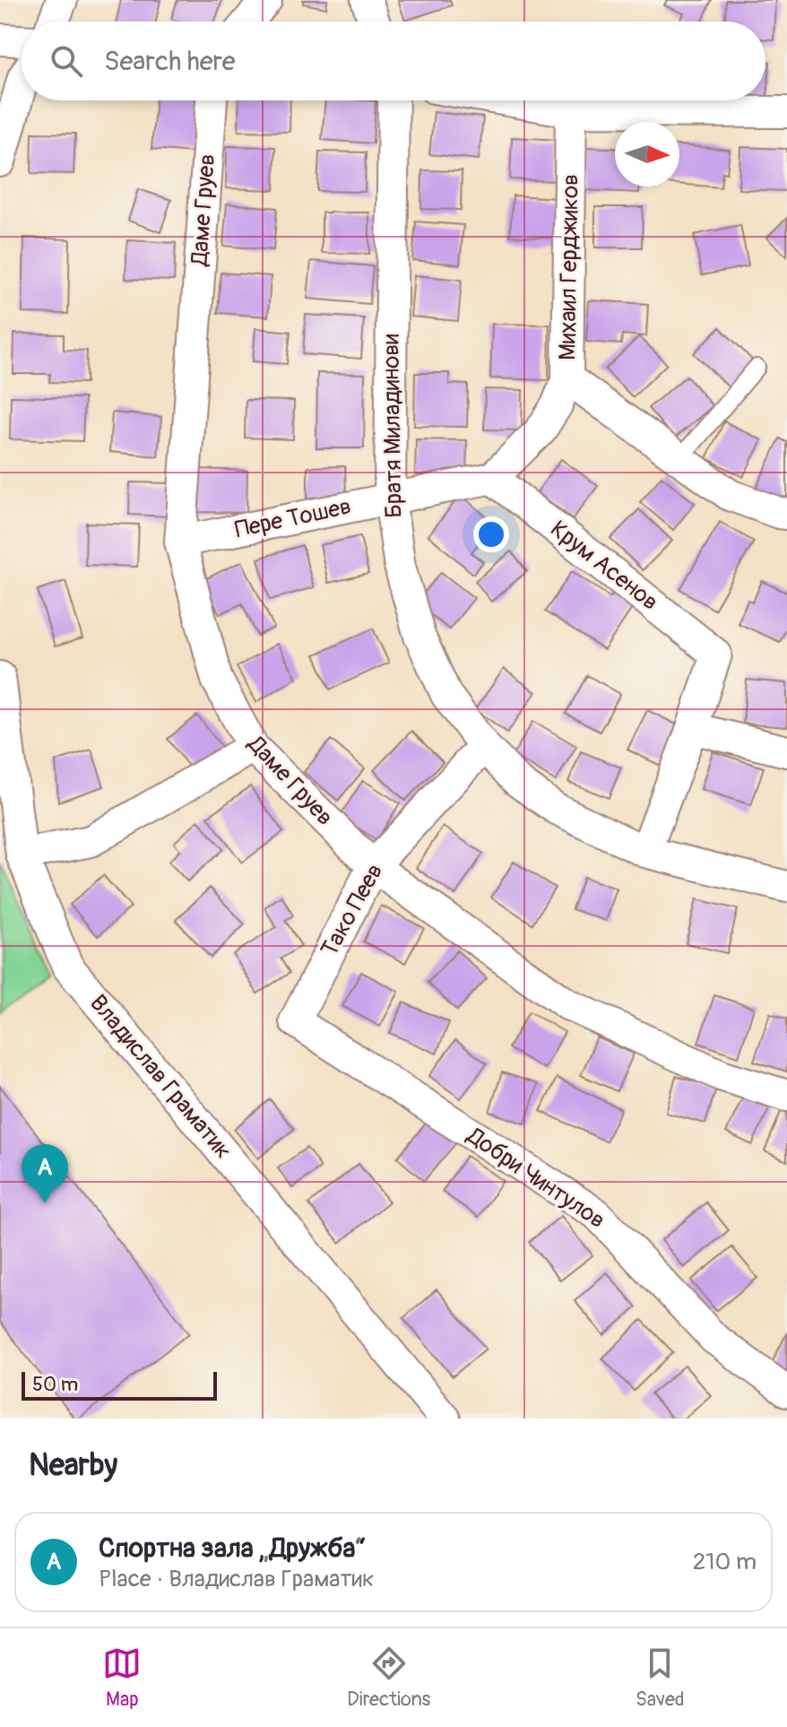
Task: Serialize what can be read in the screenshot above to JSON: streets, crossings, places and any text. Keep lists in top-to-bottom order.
{
  "streets": {
    "street": [
      "Даме Груев",
      "Михаил Герджиков",
      "Братя Миладинови",
      "Пере Тошев",
      "Крум Асенов",
      "Тако Пеев",
      "Владислав Граматик",
      "Добри Чинтулов"
    ]
  },
  "crossings": [
    ["Даме Груев", "Пере Тошев"],
    ["Даме Груев", "Тако Пеев"],
    ["Братя Миладинови", "Пере Тошев"],
    ["Братя Миладинови", "Тако Пеев"],
    ["Пере Тошев", "Крум Асенов"],
    ["Тако Пеев", "Добри Чинтулов"]
  ],
  "scale_bar": "50 m",
  "north": "right",
  "page": {
    "search": "Search here",
    "pins": "A",
    "scale": "50 m",
    "heading": "Nearby",
    "list": [
      {
        "mark": "A",
        "name": "Спортна зала „Дружба“",
        "note": "Place · Владислав Граматик",
        "value": "210 m"
      }
    ],
    "nav": ["Map", "Directions", "Saved"]
  }
}
